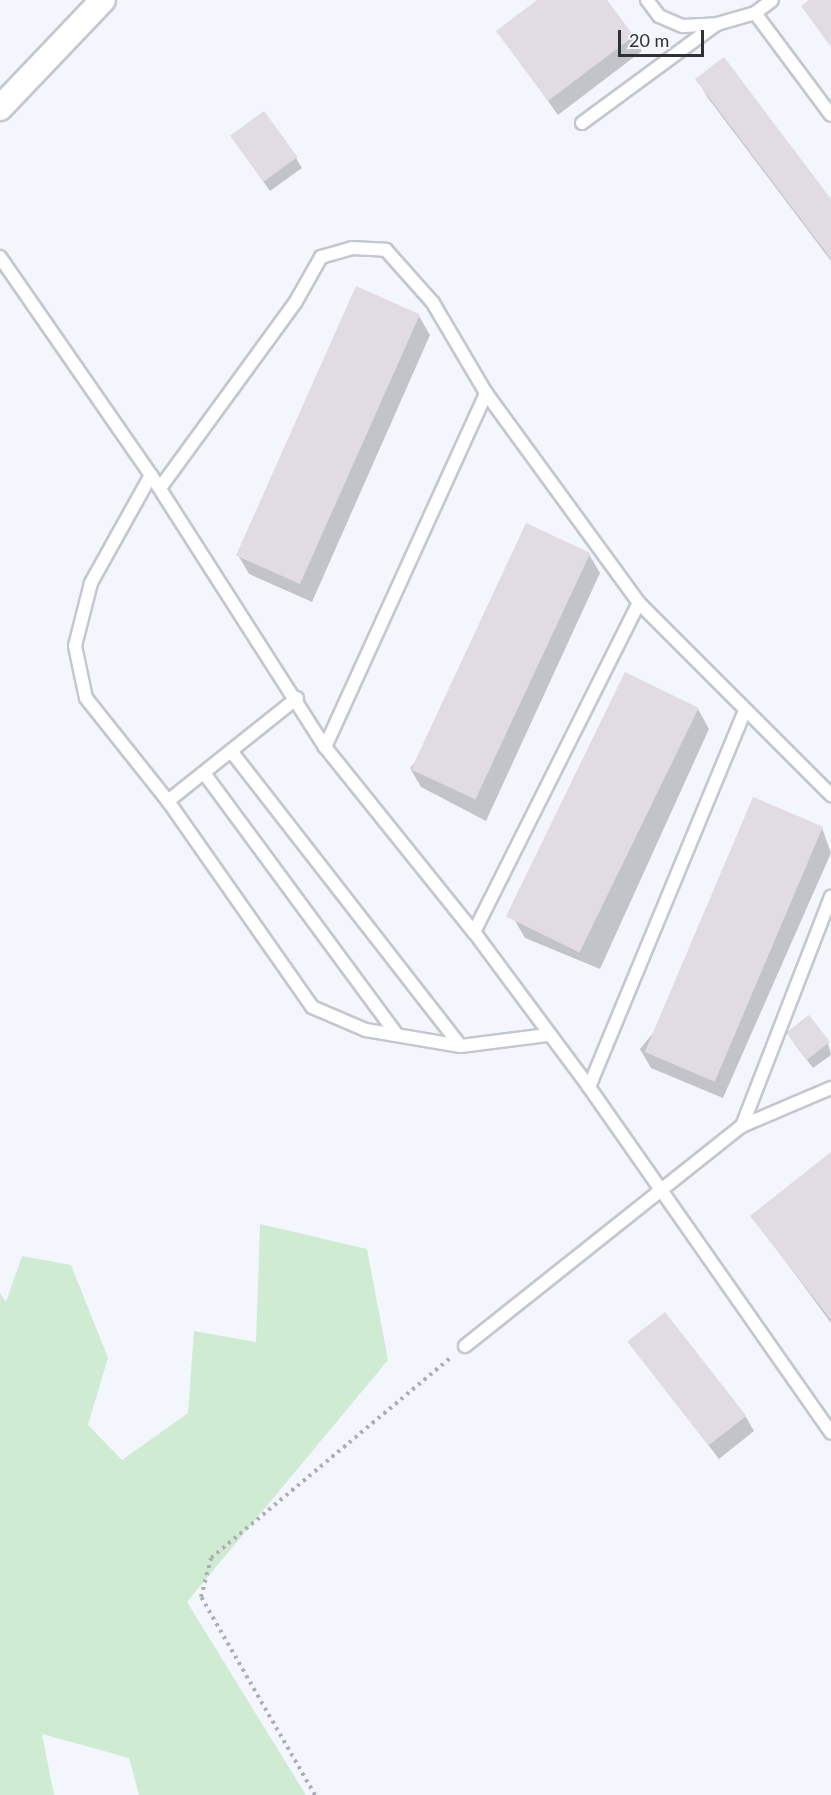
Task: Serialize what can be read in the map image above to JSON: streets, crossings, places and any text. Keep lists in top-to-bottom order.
{
  "scale_bar": "20 m"
}
